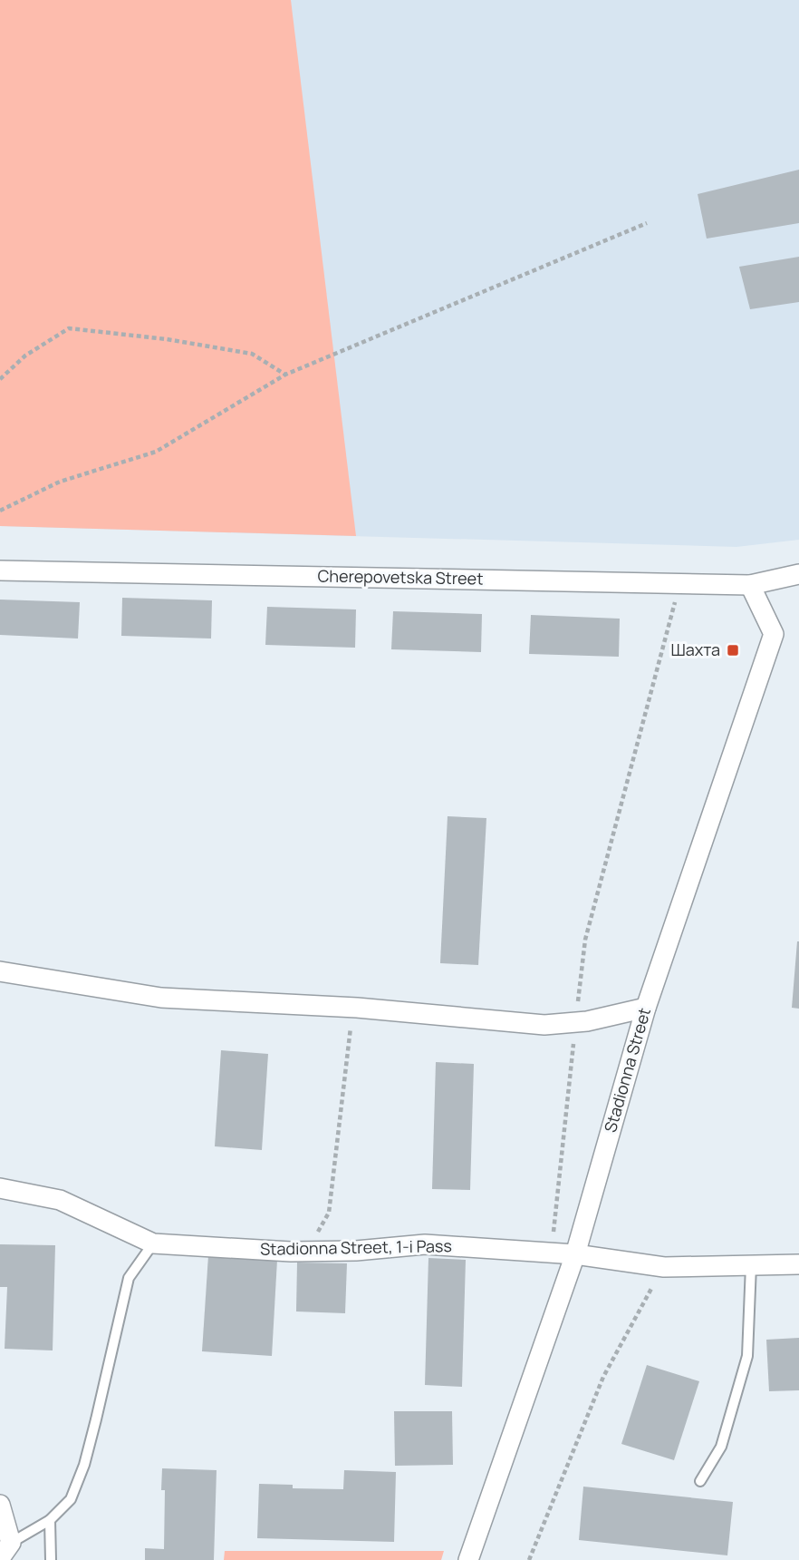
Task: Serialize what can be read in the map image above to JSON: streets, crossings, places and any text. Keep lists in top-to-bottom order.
{
  "streets": {
    "street": ["Cherepovetska Street", "Stadionna Street", "Stadionna Street, 1-i Pass"]
  },
  "crossings": [
    ["Cherepovetska Street", "Stadionna Street"],
    ["Stadionna Street", "Stadionna Street, 1-i Pass"]
  ],
  "places": {
    "transit": ["Шахта"]
  }
}
